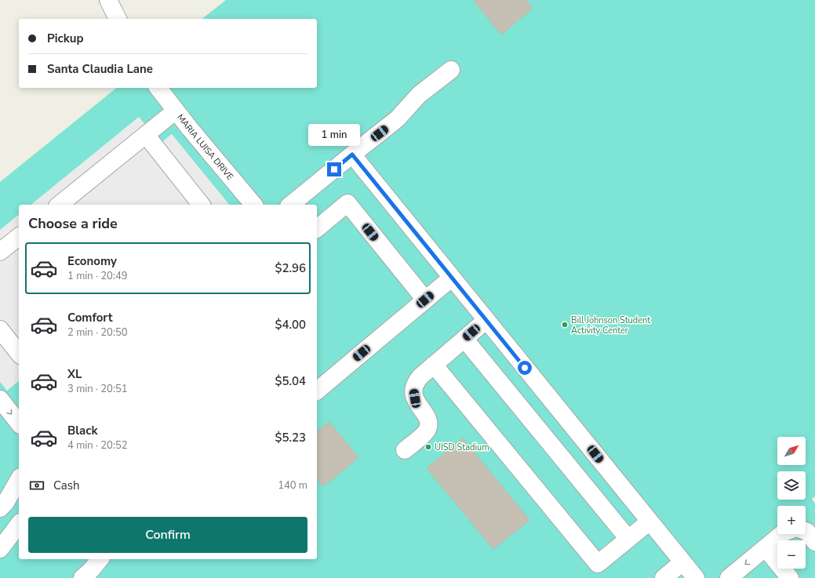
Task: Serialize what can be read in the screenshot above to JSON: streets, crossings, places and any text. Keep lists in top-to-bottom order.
{
  "streets": {
    "street": ["MARIA LUISA DRIVE"]
  },
  "places": ["Bill Johnson Student Activity Center", "UISD Stadium"],
  "north": "top right",
  "page": {
    "banner": ["Pickup", "Santa Claudia Lane"],
    "bubble": "1 min",
    "heading": "Choose a ride",
    "list": [
      {
        "name": "Economy",
        "note": "1 min · 20:49",
        "value": "$2.96"
      },
      {
        "name": "Comfort",
        "note": "2 min · 20:50",
        "value": "$4.00"
      },
      {
        "name": "XL",
        "note": "3 min · 20:51",
        "value": "$5.04"
      },
      {
        "name": "Black",
        "note": "4 min · 20:52",
        "value": "$5.23"
      }
    ],
    "map_buttons": ["+", "−"],
    "pay": ["Cash", "140 m"],
    "buttons": "Confirm"
  }
}
